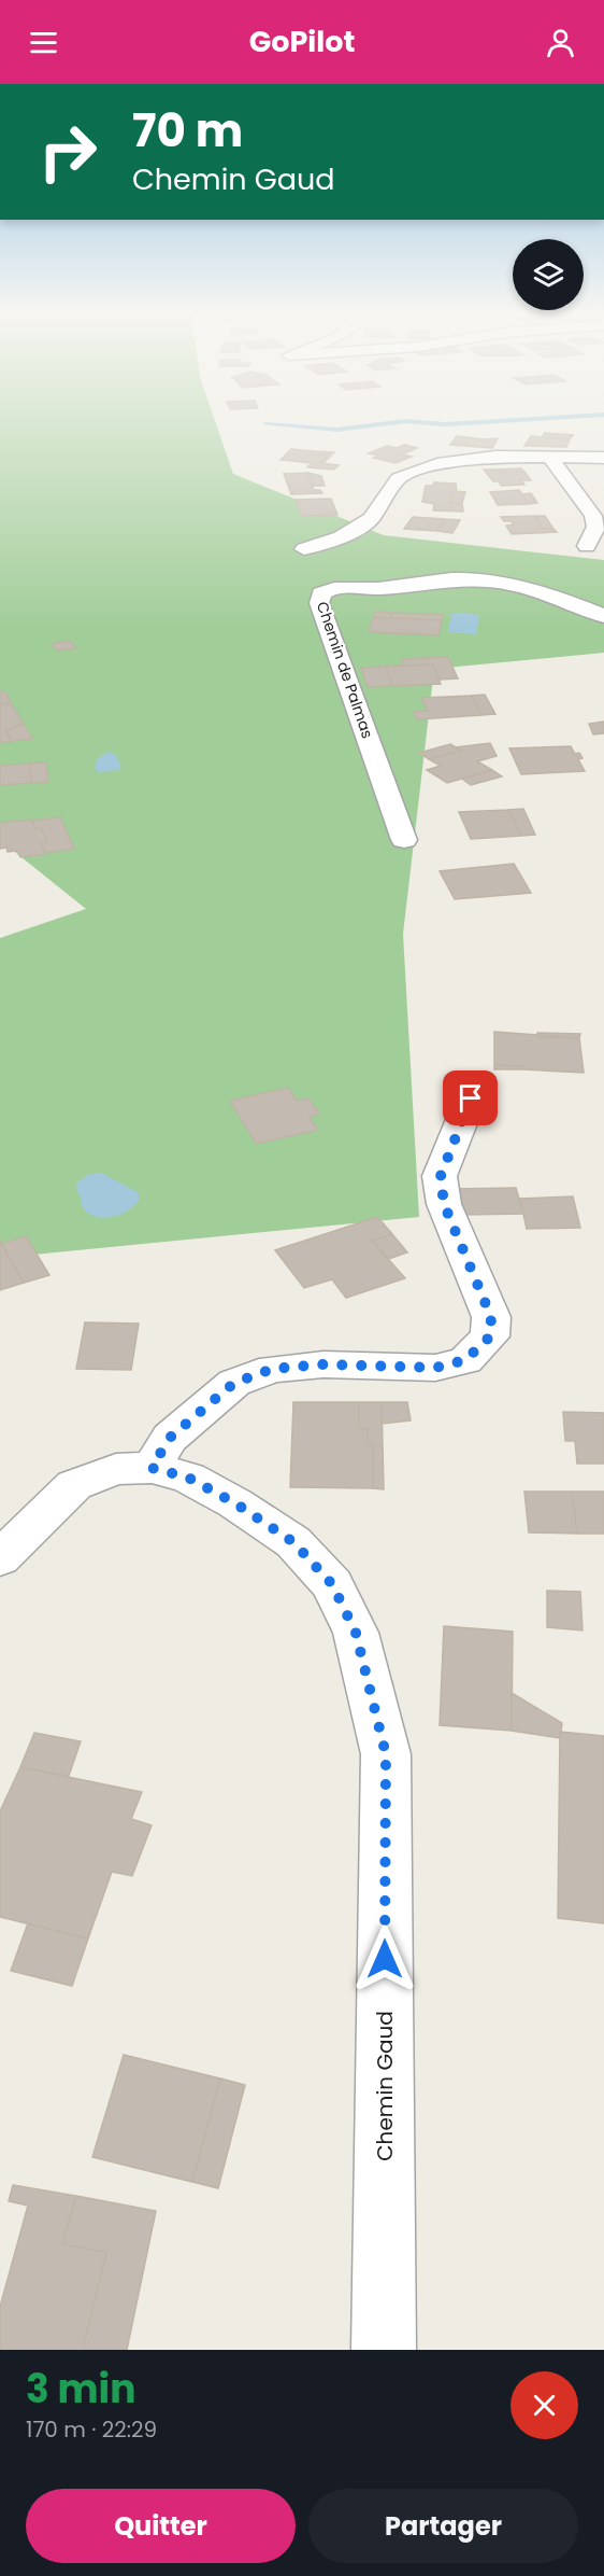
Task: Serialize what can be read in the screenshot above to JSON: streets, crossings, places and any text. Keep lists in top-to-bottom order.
{
  "streets": {
    "street": ["Chemin de Palmas", "Chemin Gaud"]
  },
  "page": {
    "header": "GoPilot",
    "turn": ["70 m", "Chemin Gaud"],
    "heading": ["3 min", "170 m · 22:29"],
    "buttons": ["Quitter", "Partager"]
  }
}
